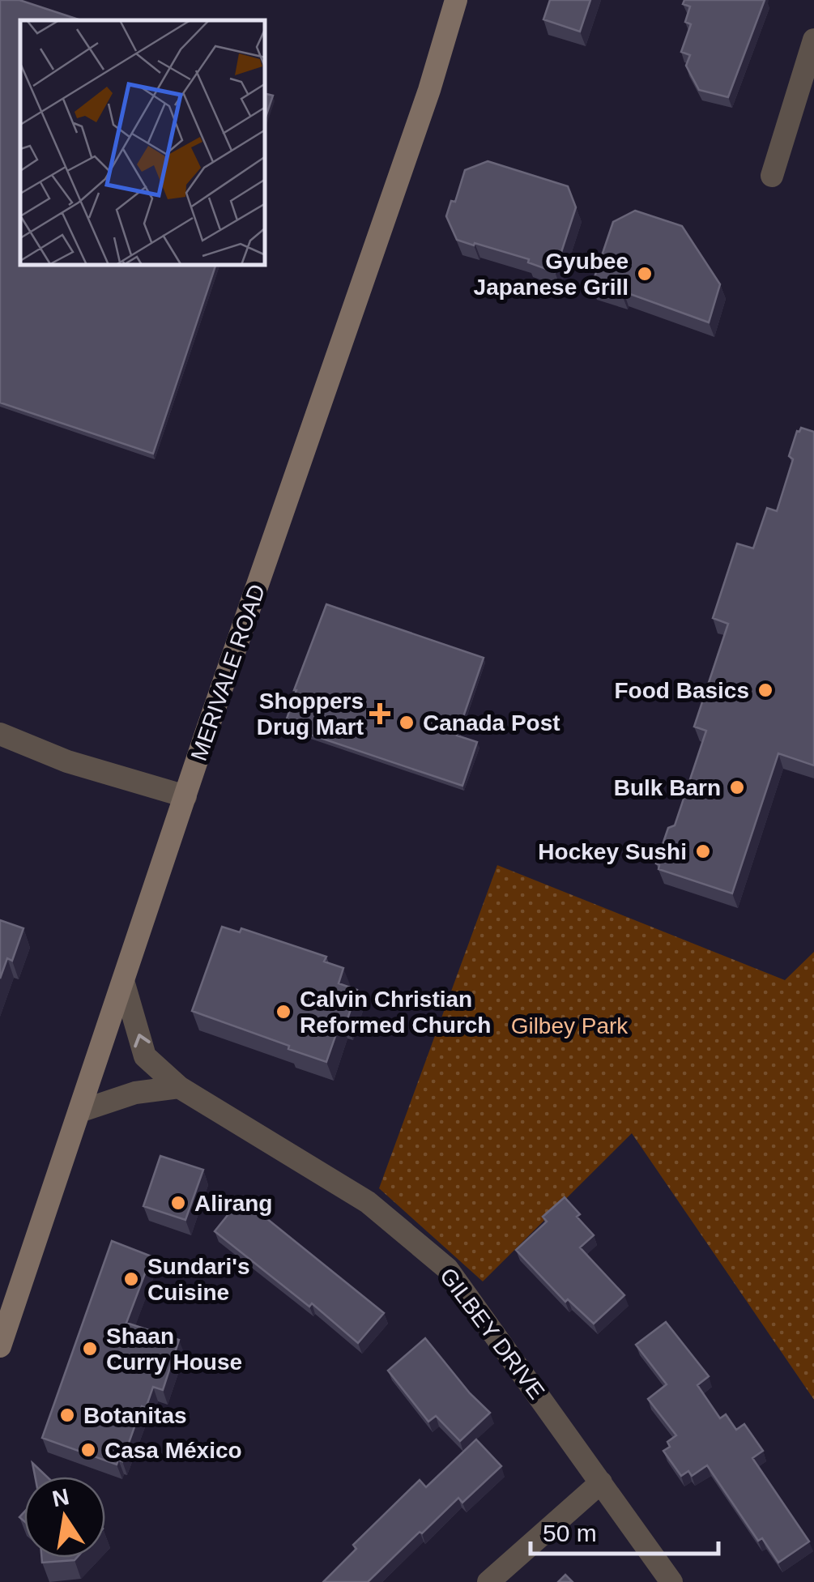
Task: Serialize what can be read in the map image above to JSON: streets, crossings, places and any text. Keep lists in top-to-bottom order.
{
  "streets": {
    "main road": ["MERIVALE ROAD"],
    "street": ["GILBEY DRIVE"]
  },
  "crossings": [
    ["MERIVALE ROAD", "GILBEY DRIVE"]
  ],
  "parks": ["Gilbey Park"],
  "places": {
    "other": [
      "Gyubee Japanese Grill",
      "Food Basics",
      "Canada Post",
      "Bulk Barn",
      "Hockey Sushi",
      "Calvin Christian Reformed Church",
      "Alirang",
      "Sundari's Cuisine",
      "Shaan Curry House",
      "Botanitas",
      "Casa México"
    ],
    "health": ["Shoppers Drug Mart"]
  },
  "scale_bar": "50 m",
  "north": "top"
}
